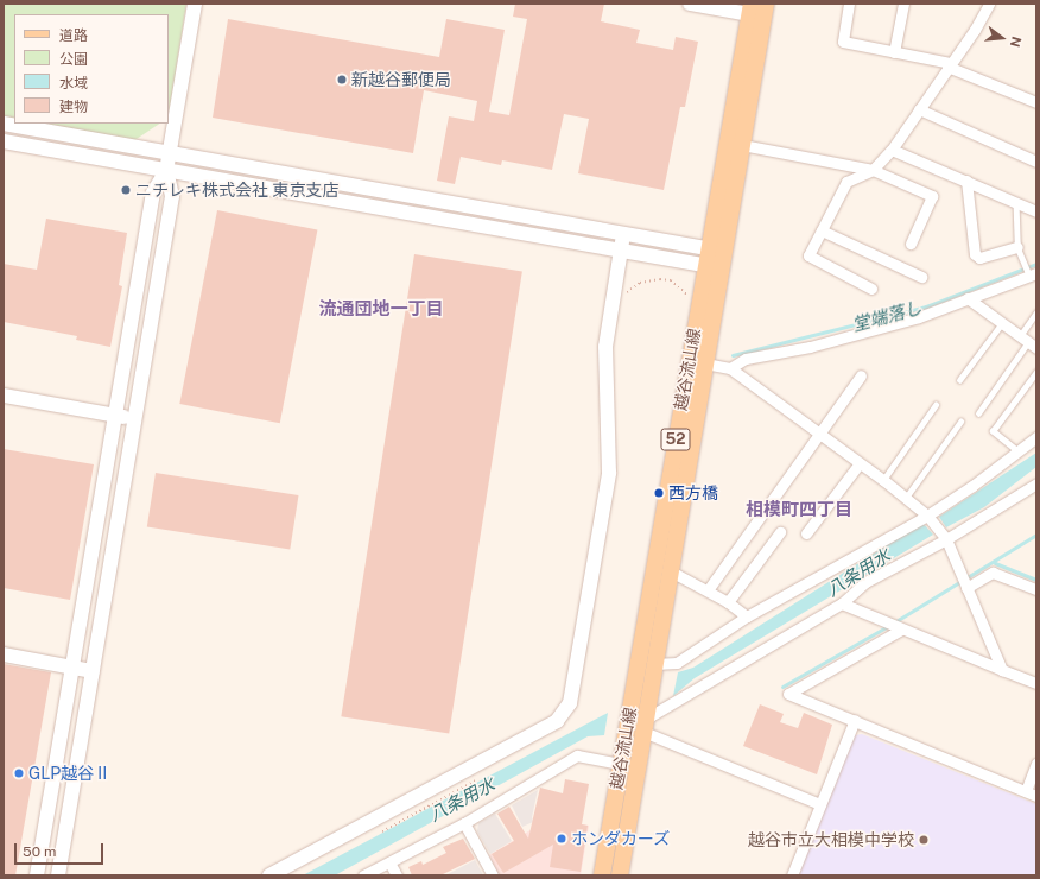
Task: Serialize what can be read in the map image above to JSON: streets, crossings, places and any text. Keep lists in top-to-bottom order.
{
  "streets": {
    "main road": ["越谷流山線", "52"]
  },
  "districts": ["流通団地一丁目", "相模町四丁目"],
  "water": ["堂端落し", "八条用水"],
  "places": [
    "新越谷郵便局",
    "ニチレキ株式会社 東京支店",
    "西方橋",
    "GLP越谷Ⅱ",
    "ホンダカーズ",
    "越谷市立大相模中学校"
  ],
  "legend": [
    "道路",
    "公園",
    "水域",
    "建物"
  ],
  "scale_bar": "50 m",
  "north": "right"
}
